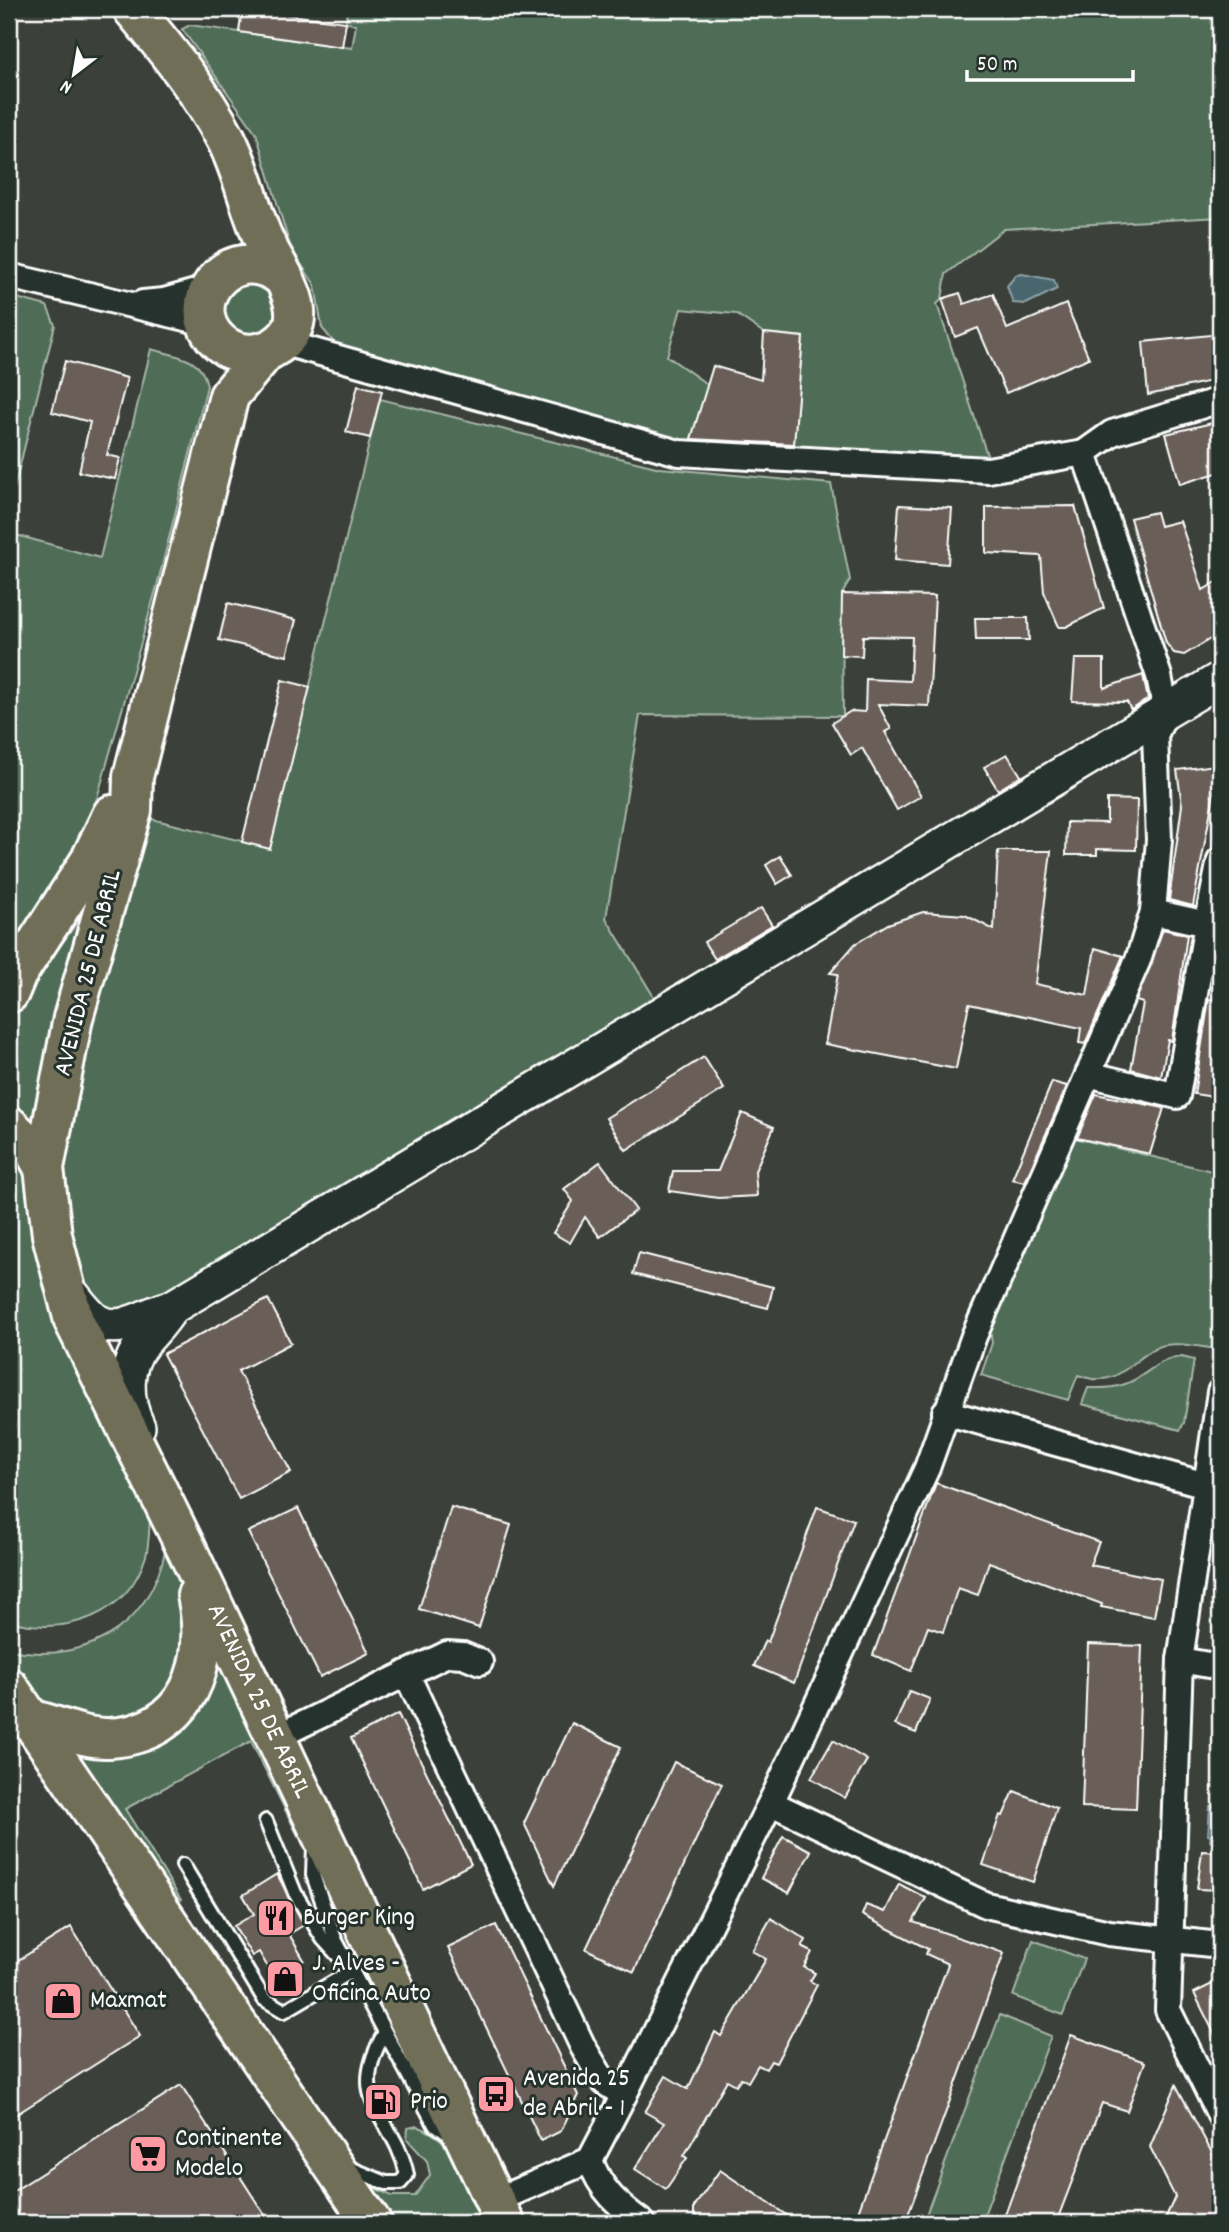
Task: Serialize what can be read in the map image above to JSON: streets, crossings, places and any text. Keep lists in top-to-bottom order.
{
  "streets": {
    "main road": ["AVENIDA 25 DE ABRIL"]
  },
  "places": {
    "restaurant": ["Burger King"],
    "shop": ["J. Alves - Oficina Auto", "Maxmat"],
    "bus stop": ["Avenida 25 de Abril - 1"],
    "fuel station": ["Prio"],
    "supermarket": ["Continente Modelo"]
  },
  "scale_bar": "50 m",
  "north": "bottom left"
}
